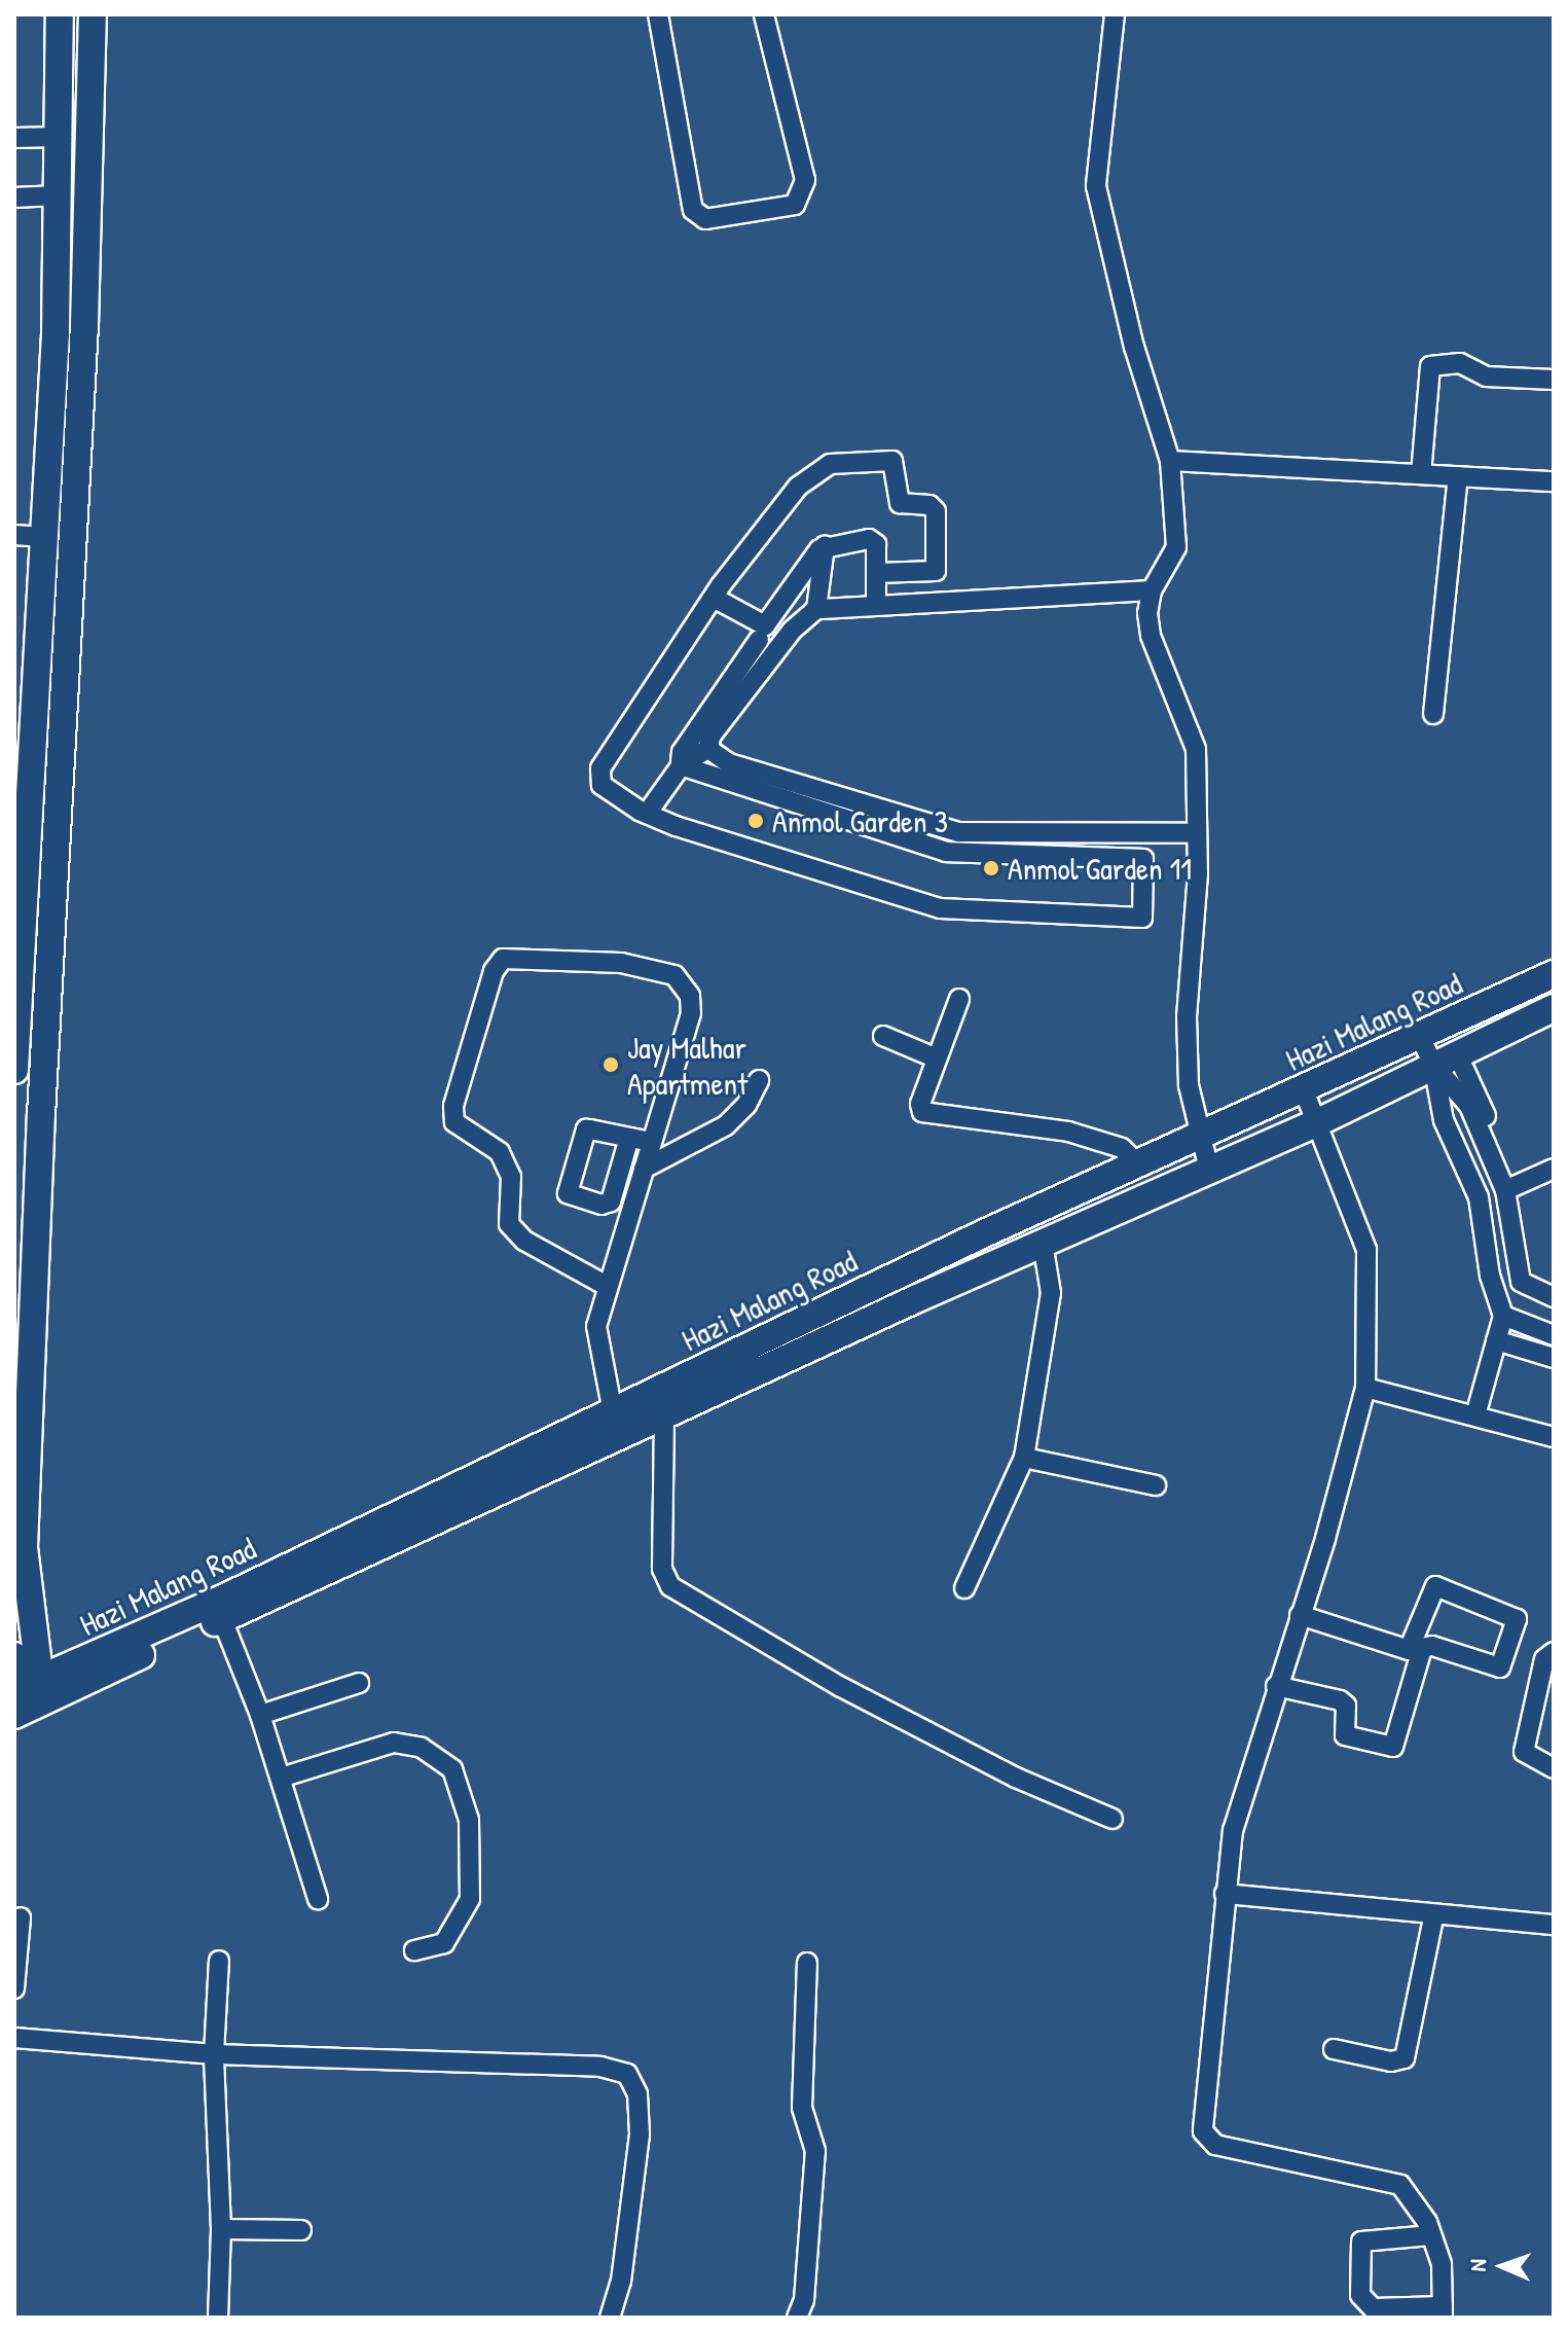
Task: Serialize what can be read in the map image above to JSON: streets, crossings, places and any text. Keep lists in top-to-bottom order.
{
  "streets": {
    "main road": ["Hazi Malang Road"]
  },
  "places": ["Anmol Garden 3", "Anmol Garden 11", "Jay Malhar Apartment"],
  "north": "left"
}
